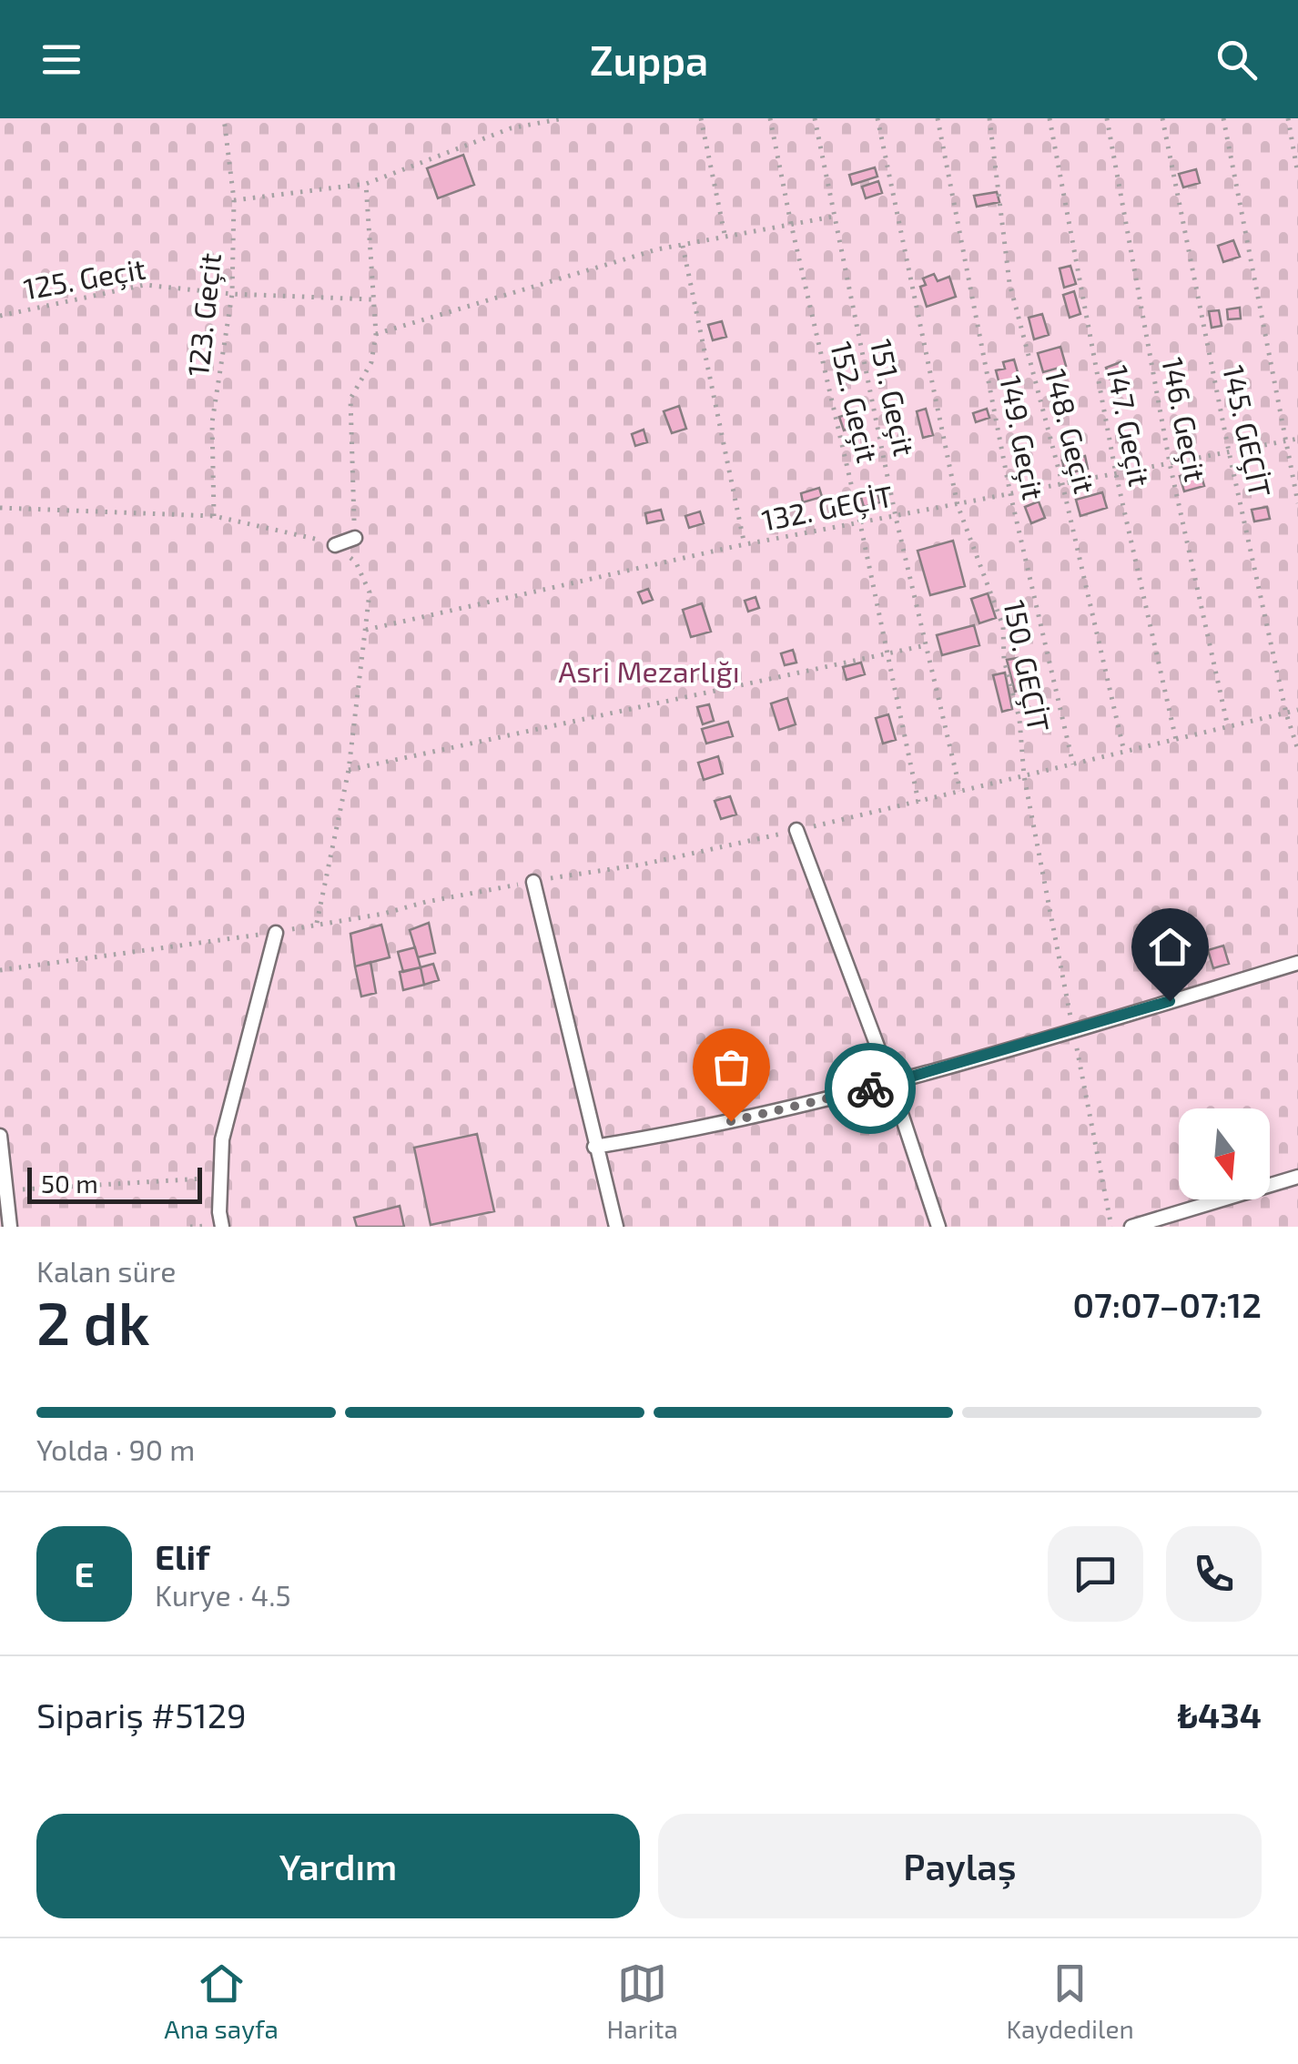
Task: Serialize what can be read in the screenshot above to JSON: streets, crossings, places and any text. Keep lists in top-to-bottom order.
{
  "streets": {
    "path": [
      "125. Geçit",
      "123. Geçit",
      "151. Geçit",
      "152. Geçit",
      "146. Geçit",
      "147. Geçit",
      "148. Geçit",
      "145. GEÇİT",
      "149. Geçit",
      "132. GEÇİT",
      "150. GEÇİT"
    ]
  },
  "crossings": [
    ["125. Geçit", "123. Geçit"],
    ["151. Geçit", "132. GEÇİT"],
    ["152. Geçit", "132. GEÇİT"],
    ["146. Geçit", "132. GEÇİT"],
    ["147. Geçit", "132. GEÇİT"],
    ["148. Geçit", "132. GEÇİT"],
    ["145. GEÇİT", "132. GEÇİT"],
    ["149. Geçit", "132. GEÇİT"],
    ["132. GEÇİT", "150. GEÇİT"]
  ],
  "parks": ["Asri Mezarlığı"],
  "scale_bar": "50 m",
  "north": "bottom",
  "page": {
    "header": "Zuppa",
    "scale": "50 m",
    "heading": ["2 dk", "Kalan süre", "07:07–07:12"],
    "panel": [
      "Elif",
      "Kurye · 4.5",
      "Sipariş #5129",
      "₺434"
    ],
    "bar": "Yolda · 90 m",
    "round": "E",
    "buttons": ["Yardım", "Paylaş"],
    "tabs": ["Ana sayfa", "Harita", "Kaydedilen"]
  }
}
